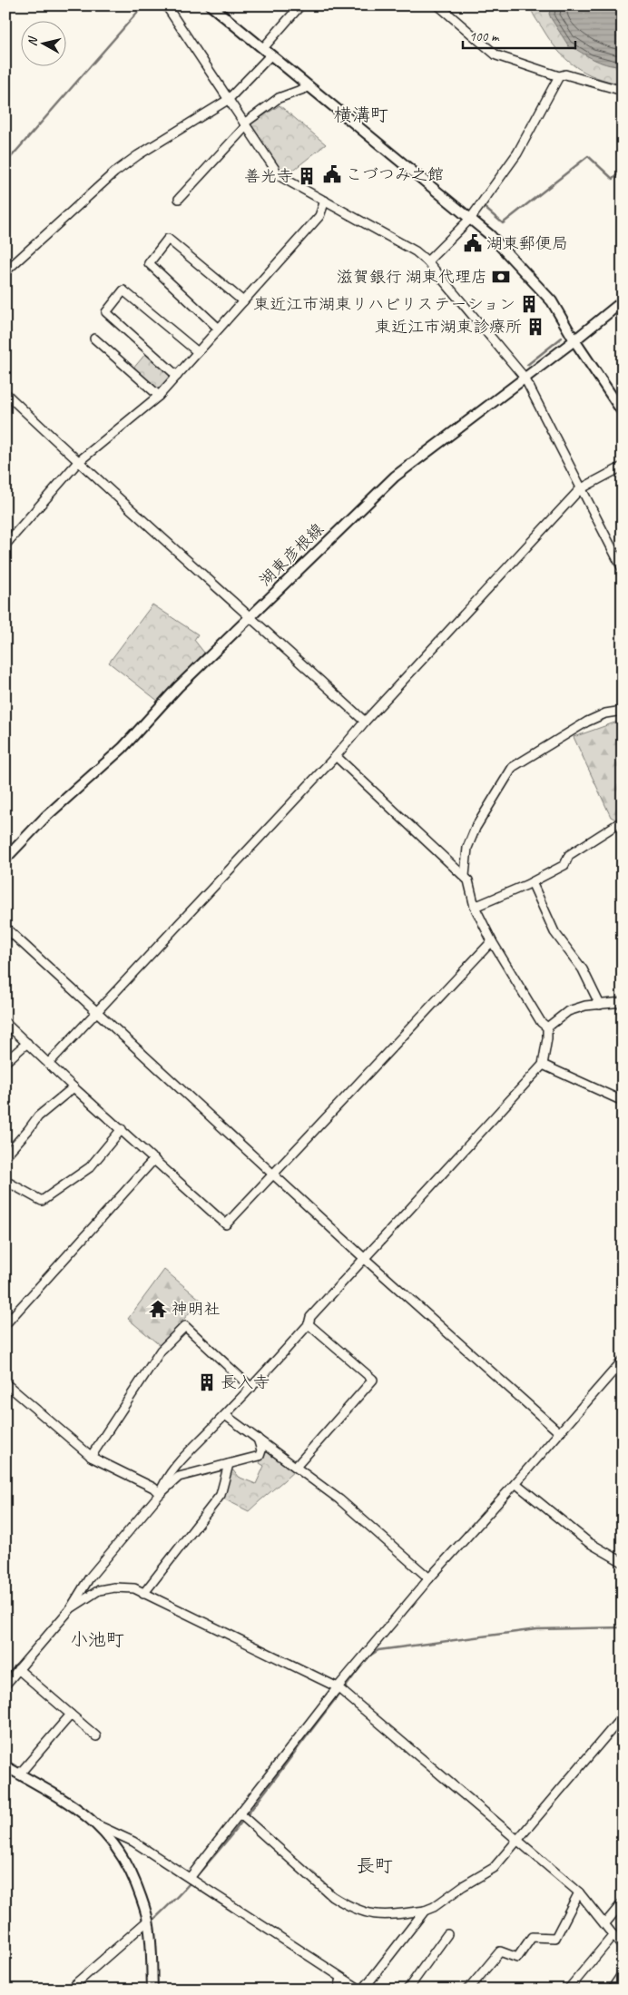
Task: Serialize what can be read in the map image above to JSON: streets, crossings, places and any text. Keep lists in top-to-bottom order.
{
  "streets": {
    "main road": ["湖東彦根線"]
  },
  "districts": ["横溝町", "小池町", "長町"],
  "places": {
    "public building": ["こづつみ之館", "湖東郵便局"],
    "building": [
      "善光寺",
      "東近江市湖東リハビリステーション",
      "東近江市湖東診療所",
      "長入寺"
    ],
    "bank": ["滋賀銀行 湖東代理店"],
    "temple": ["神明社"]
  },
  "scale_bar": "100 m",
  "north": "left"
}
